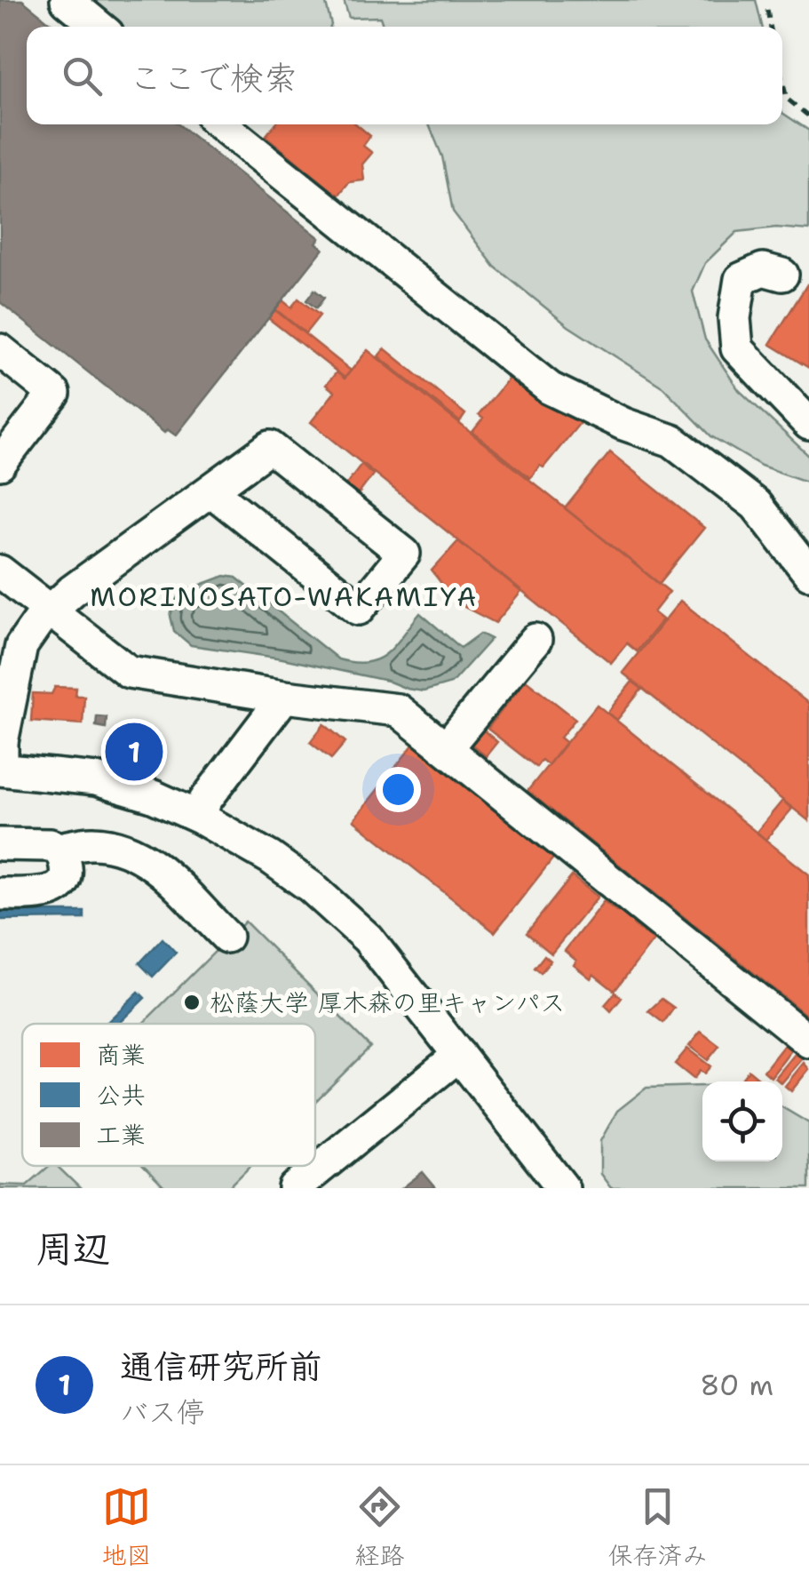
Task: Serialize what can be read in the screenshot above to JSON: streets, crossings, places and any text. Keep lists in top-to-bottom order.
{
  "districts": ["MORINOSATO-WAKAMIYA"],
  "places": ["松蔭大学 厚木森の里キャンパス"],
  "legend": ["商業", "公共", "工業"],
  "page": {
    "search": "ここで検索",
    "pins": "1",
    "heading": "周辺",
    "list": [
      {
        "mark": "1",
        "name": "通信研究所前",
        "note": "バス停",
        "value": "80 m"
      }
    ],
    "nav": ["地図", "経路", "保存済み"]
  }
}
